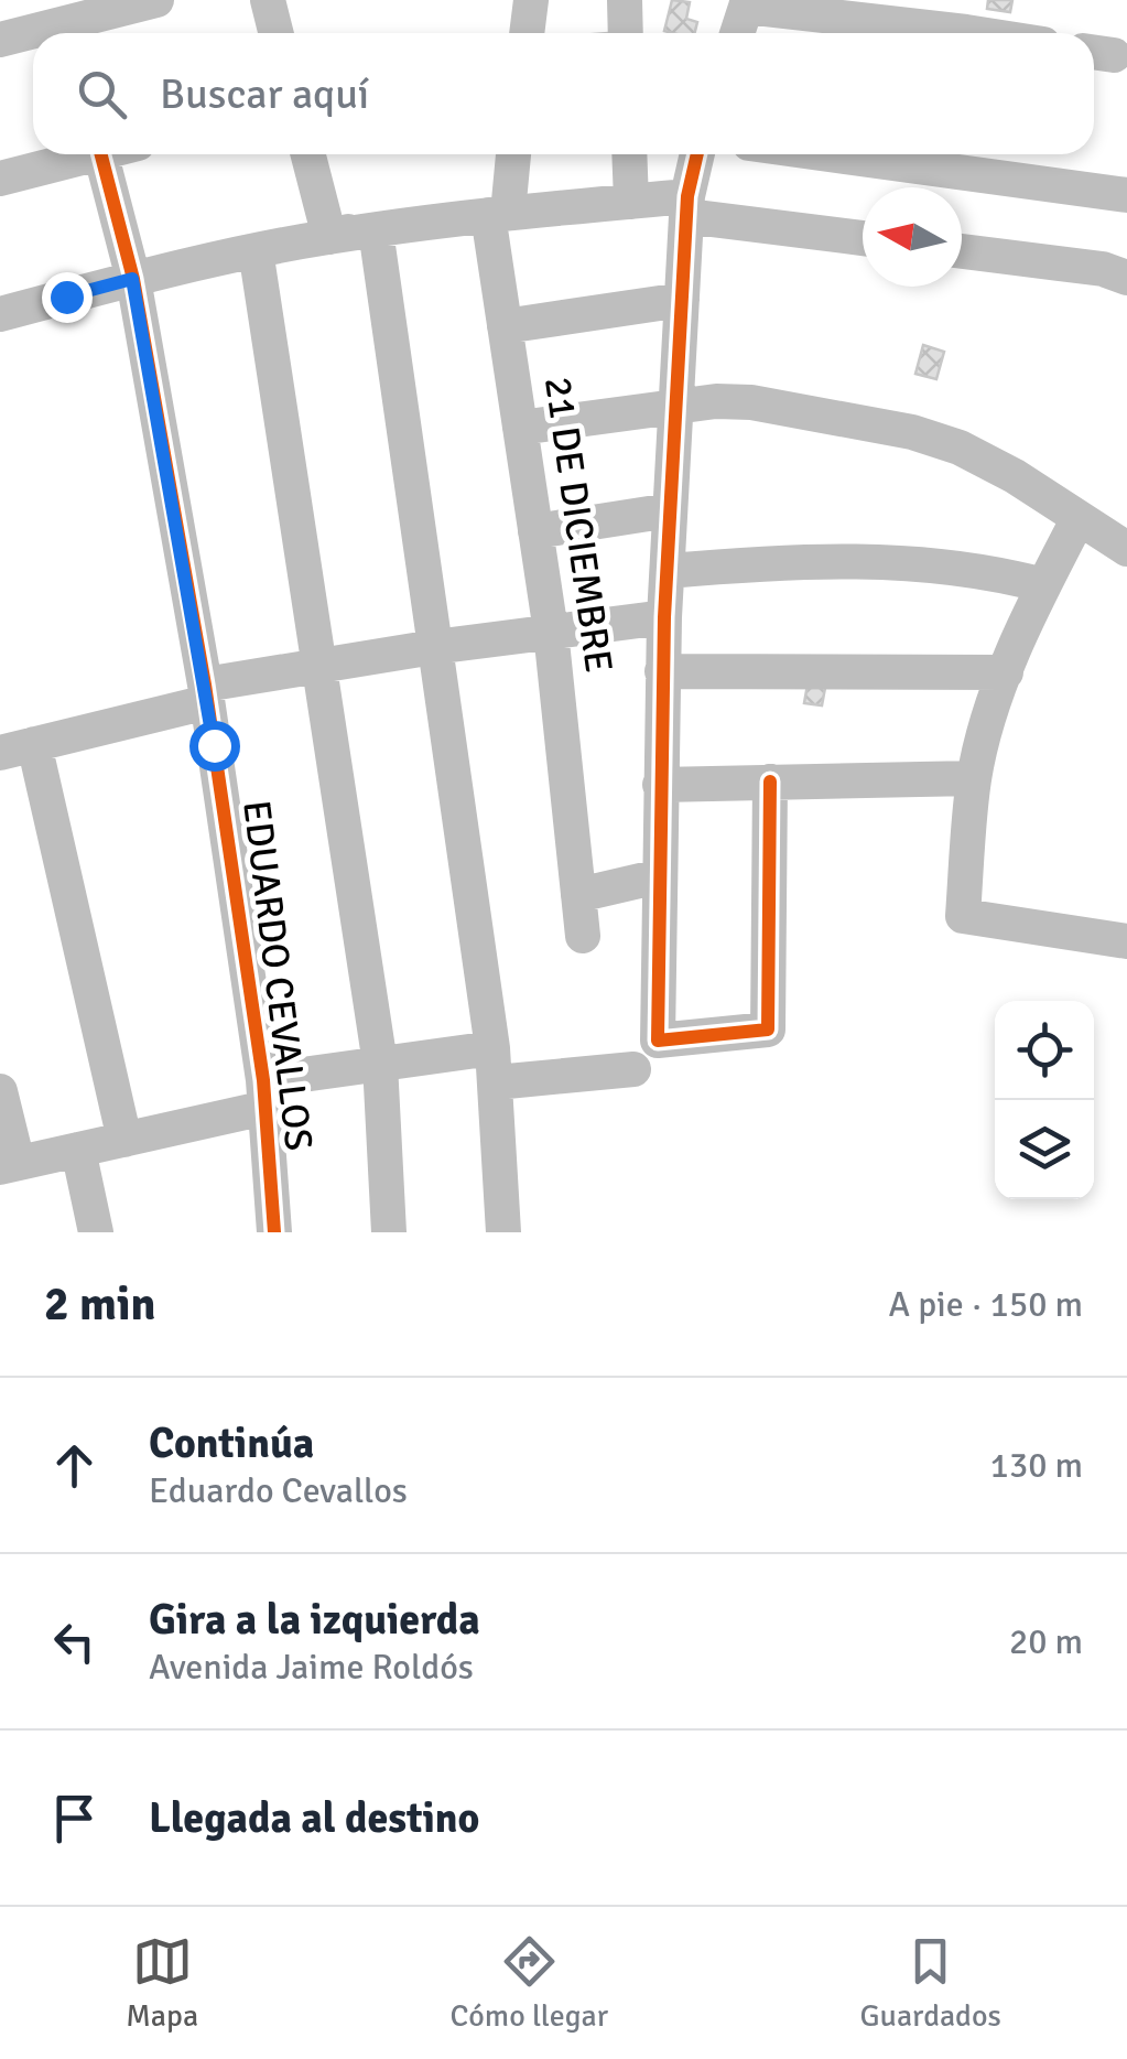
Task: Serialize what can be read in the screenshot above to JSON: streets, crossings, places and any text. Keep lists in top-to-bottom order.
{
  "streets": {
    "street": ["21 DE DICIEMBRE", "EDUARDO CEVALLOS"]
  },
  "north": "left",
  "page": {
    "search": "Buscar aquí",
    "heading": ["2 min", "A pie · 150 m"],
    "list": [
      ["Continúa", "Eduardo Cevallos", "130 m"],
      ["Gira a la izquierda", "Avenida Jaime Roldós", "20 m"],
      "Llegada al destino"
    ],
    "nav": ["Mapa", "Cómo llegar", "Guardados"]
  }
}
